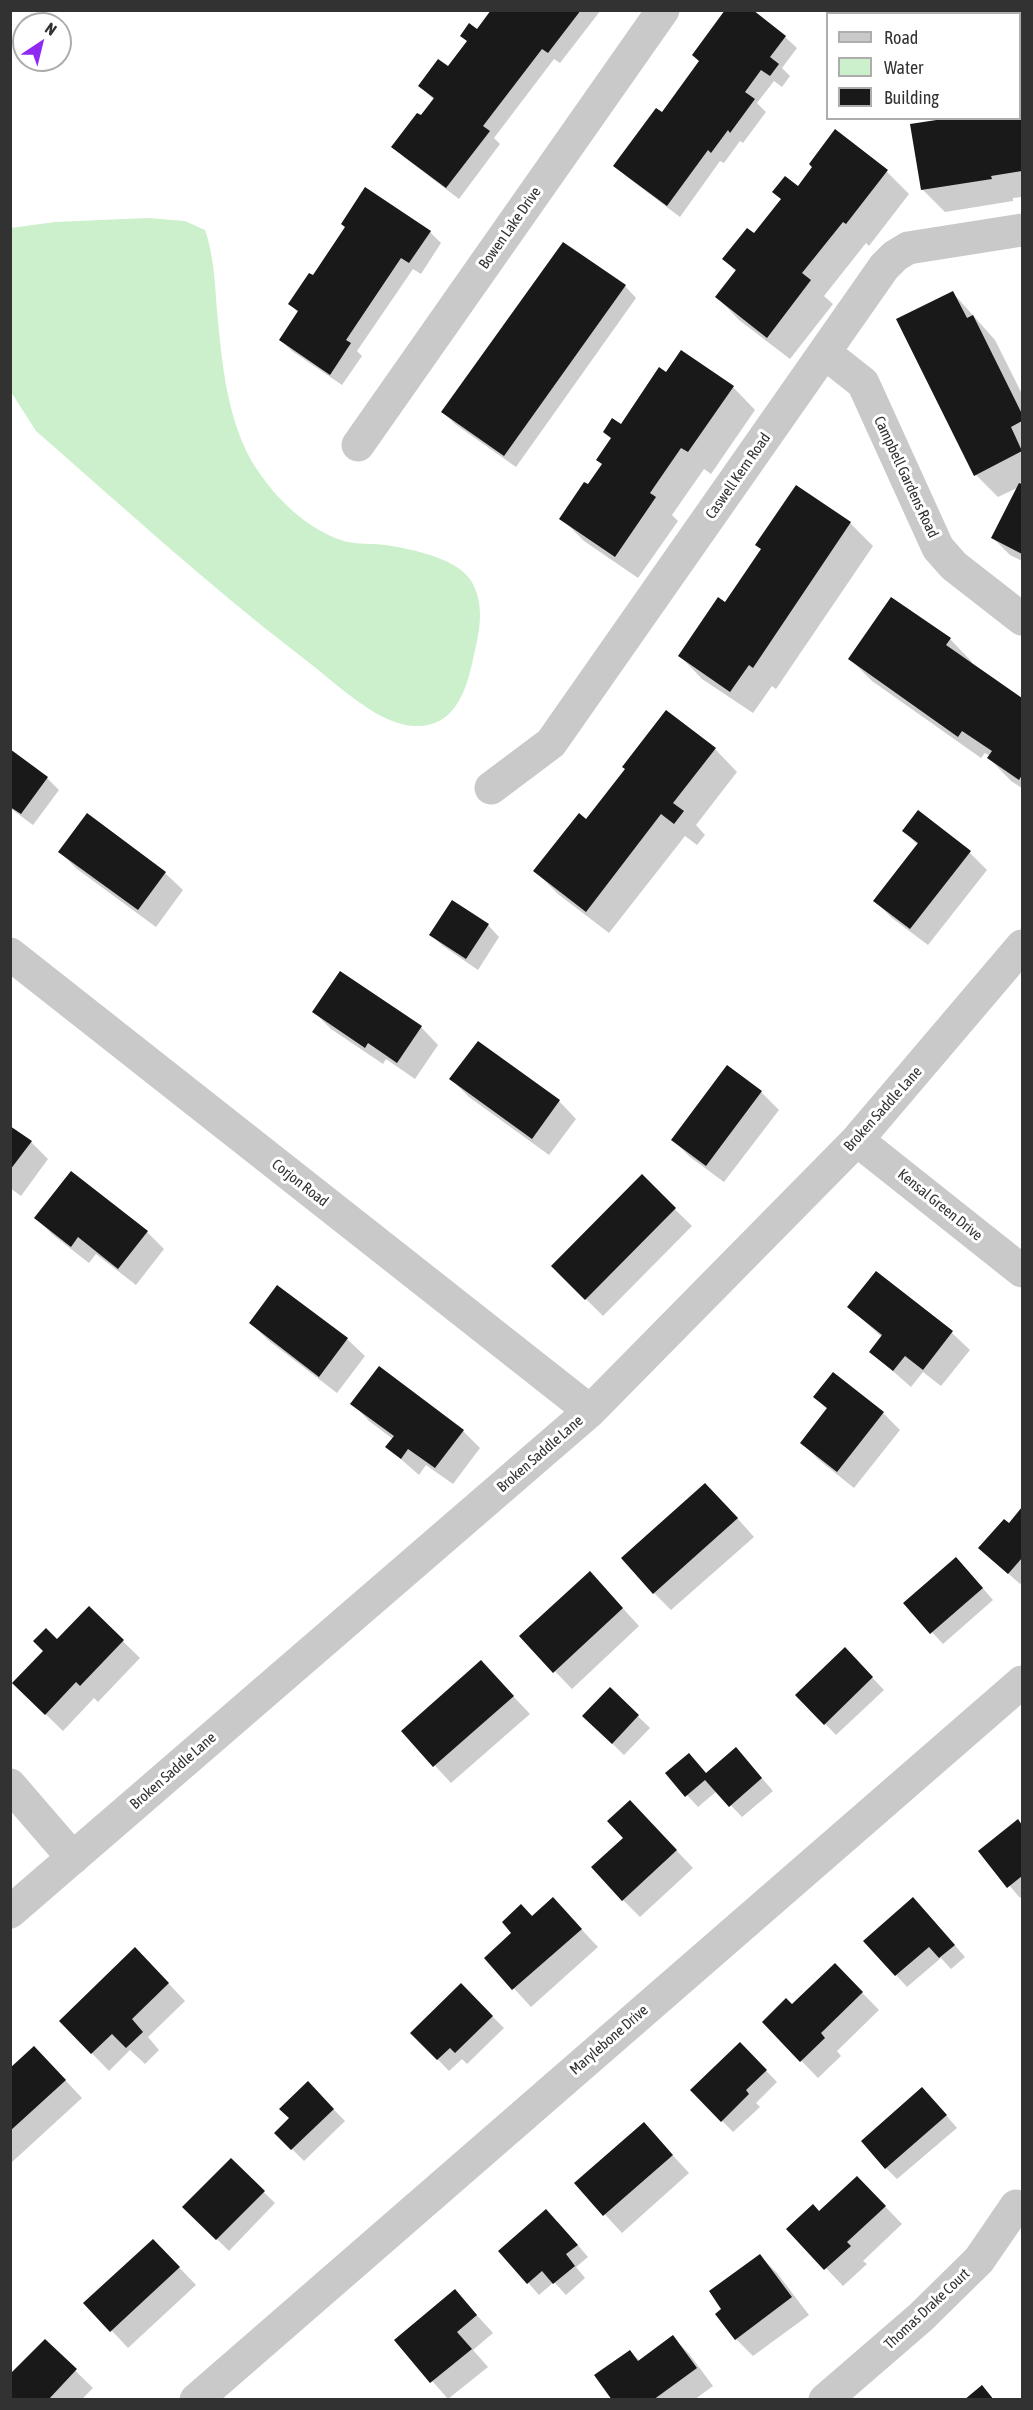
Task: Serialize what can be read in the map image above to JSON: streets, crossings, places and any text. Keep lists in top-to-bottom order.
{
  "streets": {
    "street": [
      "Bowen Lake Drive",
      "Caswell Kern Road",
      "Campbell Gardens Road",
      "Broken Saddle Lane",
      "Corjon Road",
      "Kensal Green Drive",
      "Marylebone Drive",
      "Thomas Drake Court"
    ]
  },
  "crossings": [
    ["Caswell Kern Road", "Campbell Gardens Road"],
    ["Broken Saddle Lane", "Corjon Road"],
    ["Broken Saddle Lane", "Kensal Green Drive"]
  ],
  "legend": ["Road", "Water", "Building"],
  "north": "top right"
}
